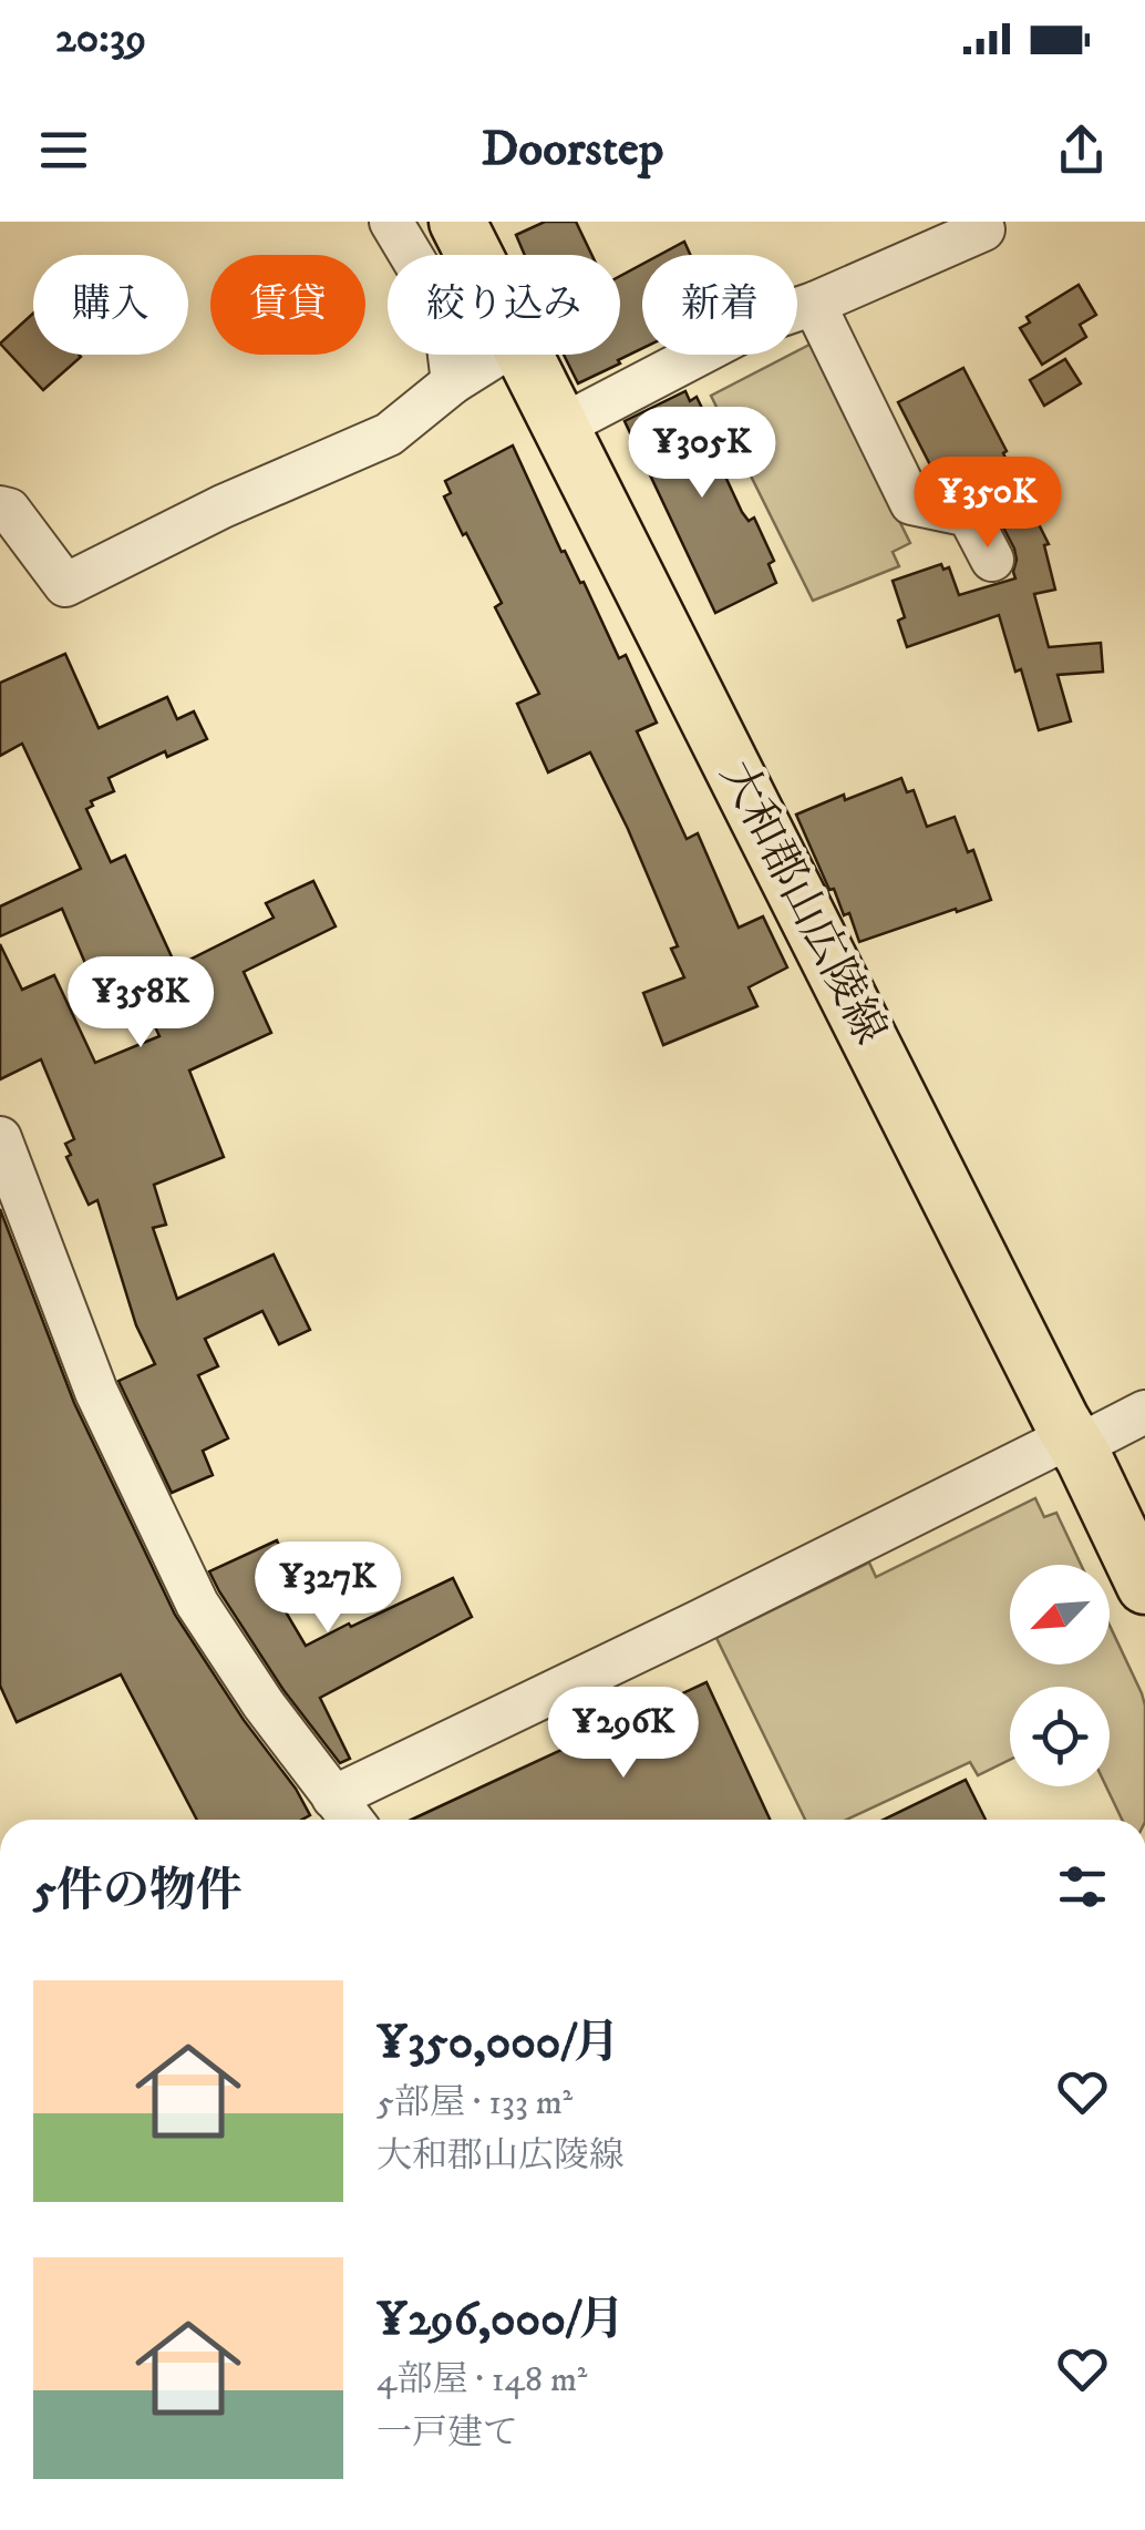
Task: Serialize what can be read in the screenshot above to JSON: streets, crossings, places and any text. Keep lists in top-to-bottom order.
{
  "streets": {
    "main road": ["大和郡山広陵線"]
  },
  "north": "bottom left",
  "page": {
    "status": "20:39",
    "header": "Doorstep",
    "chip": [
      "購入",
      "賃貸",
      "絞り込み",
      "新着"
    ],
    "price": [
      "¥305K",
      "¥350K",
      "¥358K",
      "¥327K",
      "¥296K"
    ],
    "heading": "5件の物件",
    "list": [
      {
        "name": "¥350,000/月",
        "note": "5部屋 · 133 m² · 大和郡山広陵線"
      },
      {
        "name": "¥296,000/月",
        "note": "4部屋 · 148 m² · 一戸建て"
      }
    ]
  }
}
